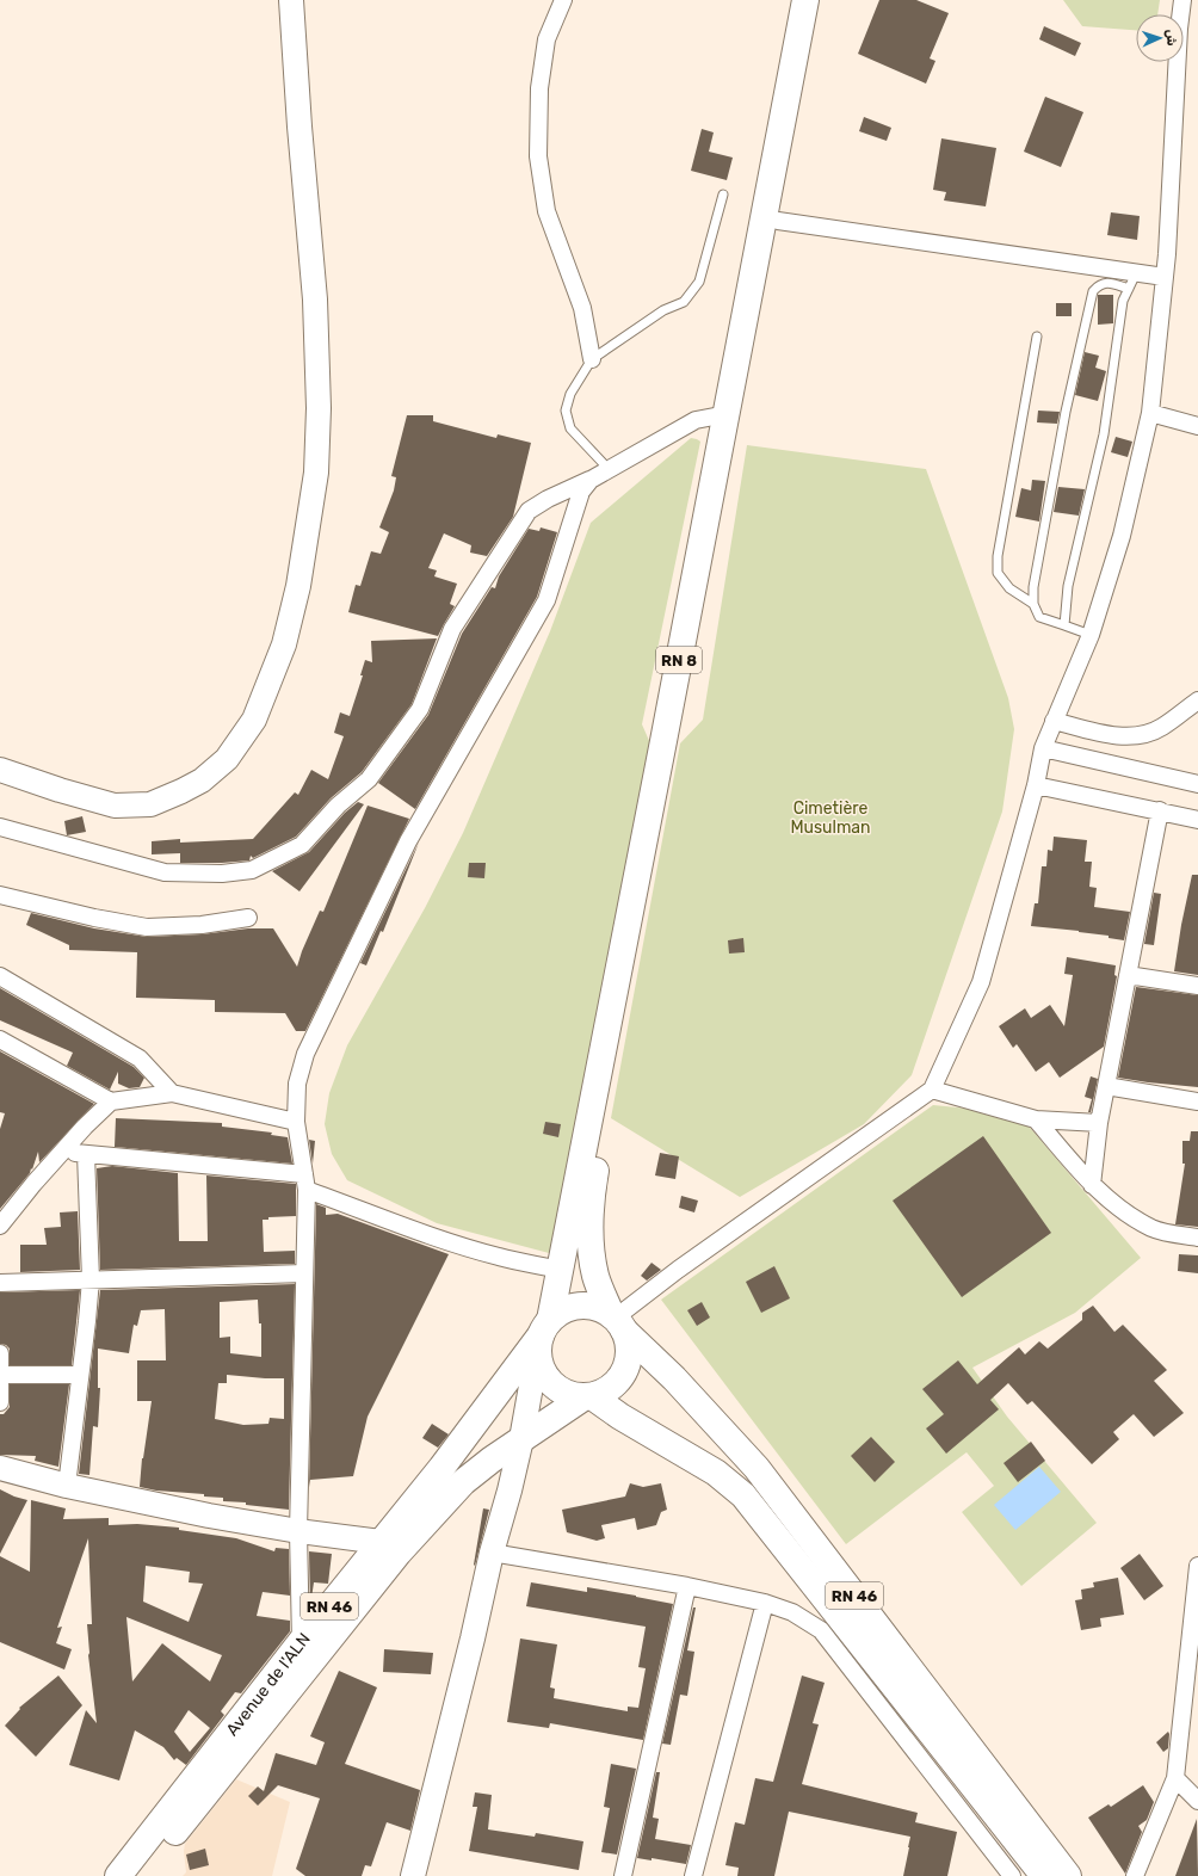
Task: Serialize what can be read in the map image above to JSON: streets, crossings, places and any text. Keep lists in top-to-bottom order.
{
  "streets": {
    "main road": ["RN 8", "RN 46", "Avenue de l'ALN"]
  },
  "crossings": [
    ["RN 8", "RN 46"],
    ["RN 8", "Avenue de l'ALN"],
    ["RN 46", "Avenue de l'ALN"]
  ],
  "parks": ["Cimetière Musulman"],
  "north": "right"
}
